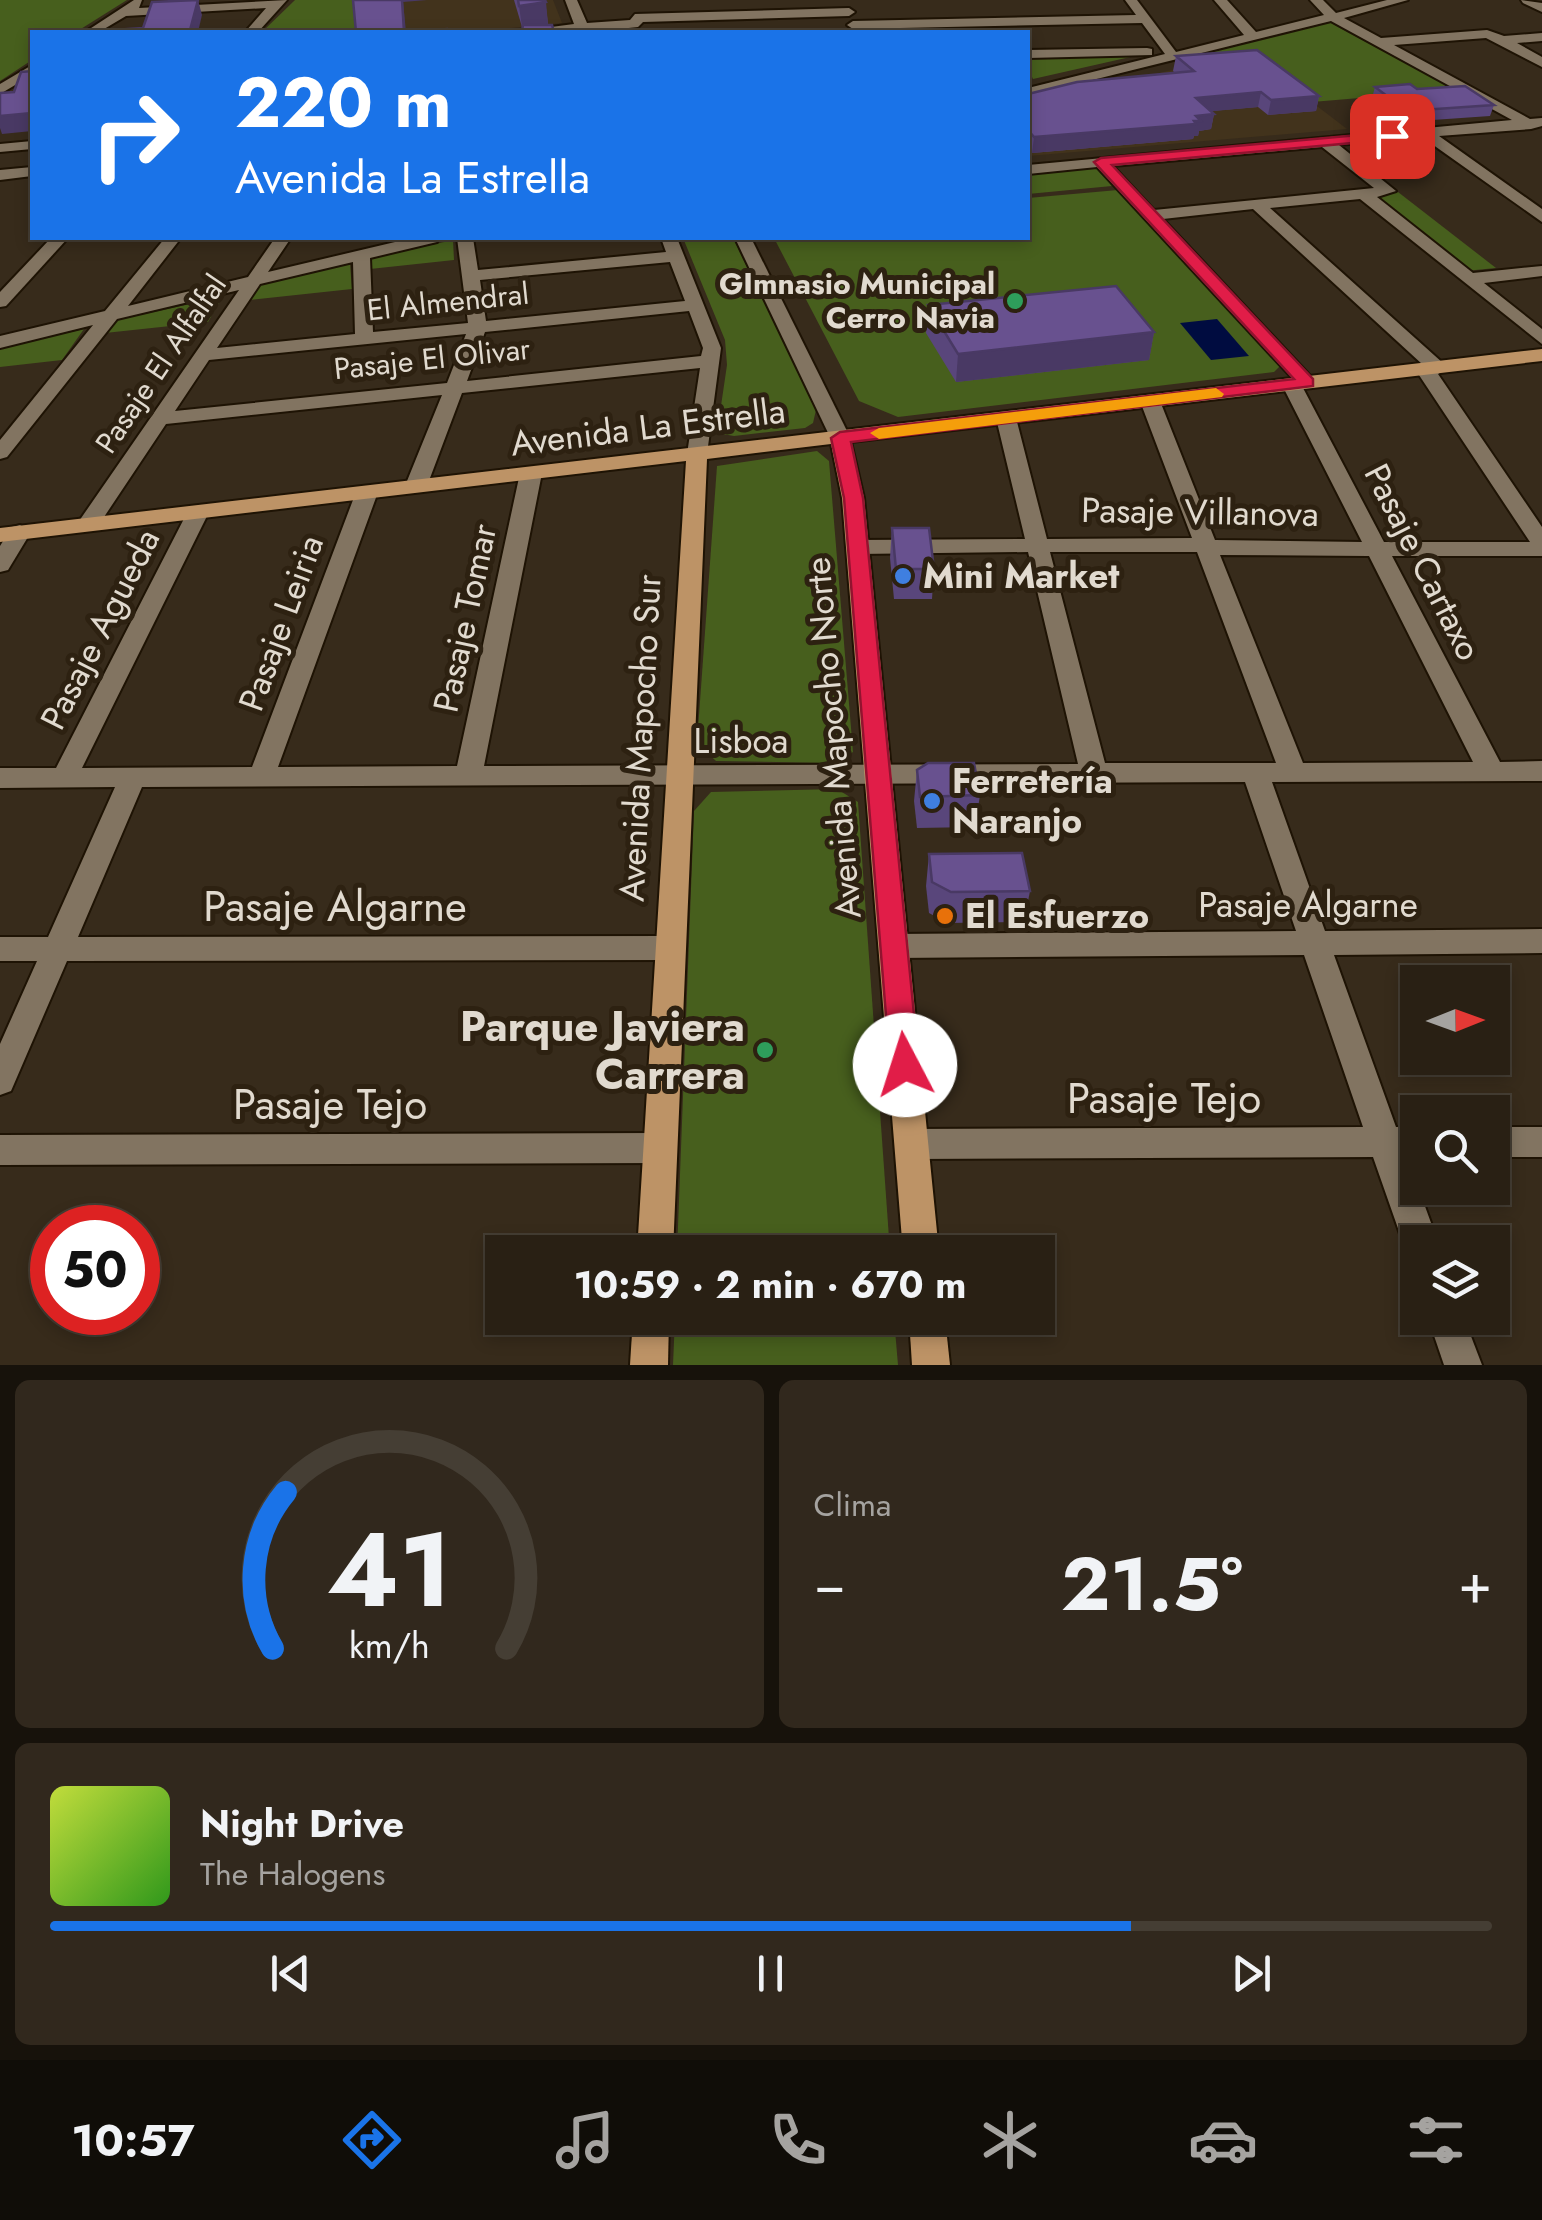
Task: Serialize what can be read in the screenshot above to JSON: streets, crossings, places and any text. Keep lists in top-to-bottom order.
{
  "streets": {
    "main road": ["Avenida La Estrella", "Avenida Mapocho Sur", "Avenida Mapocho Norte"],
    "street": [
      "El Almendral",
      "Pasaje El Olivar",
      "Pasaje El Alfalfal",
      "Pasaje Villanova",
      "Pasaje Cartaxo",
      "Pasaje Tomar",
      "Pasaje Leiria",
      "Pasaje Agueda",
      "Lisboa",
      "Pasaje Algarne",
      "Pasaje Tejo"
    ]
  },
  "crossings": [
    ["El Almendral", "Pasaje El Alfalfal"],
    ["El Almendral", "Avenida Mapocho Sur"],
    ["Pasaje El Olivar", "Pasaje El Alfalfal"],
    ["Pasaje El Olivar", "Avenida Mapocho Sur"],
    ["Pasaje El Alfalfal", "Avenida La Estrella"],
    ["Avenida La Estrella", "Pasaje Cartaxo"],
    ["Avenida La Estrella", "Pasaje Tomar"],
    ["Avenida La Estrella", "Pasaje Leiria"],
    ["Avenida La Estrella", "Pasaje Agueda"],
    ["Avenida La Estrella", "Avenida Mapocho Sur"],
    ["Avenida La Estrella", "Avenida Mapocho Norte"],
    ["Pasaje Villanova", "Pasaje Cartaxo"],
    ["Pasaje Villanova", "Avenida Mapocho Norte"],
    ["Pasaje Cartaxo", "Lisboa"],
    ["Pasaje Tomar", "Lisboa"],
    ["Pasaje Leiria", "Lisboa"],
    ["Pasaje Agueda", "Lisboa"],
    ["Avenida Mapocho Sur", "Lisboa"],
    ["Avenida Mapocho Sur", "Pasaje Algarne"],
    ["Avenida Mapocho Sur", "Pasaje Tejo"],
    ["Avenida Mapocho Norte", "Lisboa"],
    ["Avenida Mapocho Norte", "Pasaje Algarne"],
    ["Avenida Mapocho Norte", "Pasaje Tejo"]
  ],
  "places": [
    "GImnasio Municipal Cerro Navia",
    "Mini Market",
    "Ferretería Naranjo",
    "El Esfuerzo",
    "Parque Javiera Carrera"
  ],
  "north": "right",
  "page": {
    "turn": ["220 m", "Avenida La Estrella"],
    "limit": "50",
    "trip": "10:59 · 2 min · 670 m",
    "tile": "Clima",
    "heat": ["−", "21.5°", "+"],
    "song": ["Night Drive", "The Halogens"],
    "tabs": "10:57",
    "gauge": ["41", "km/h"]
  }
}
